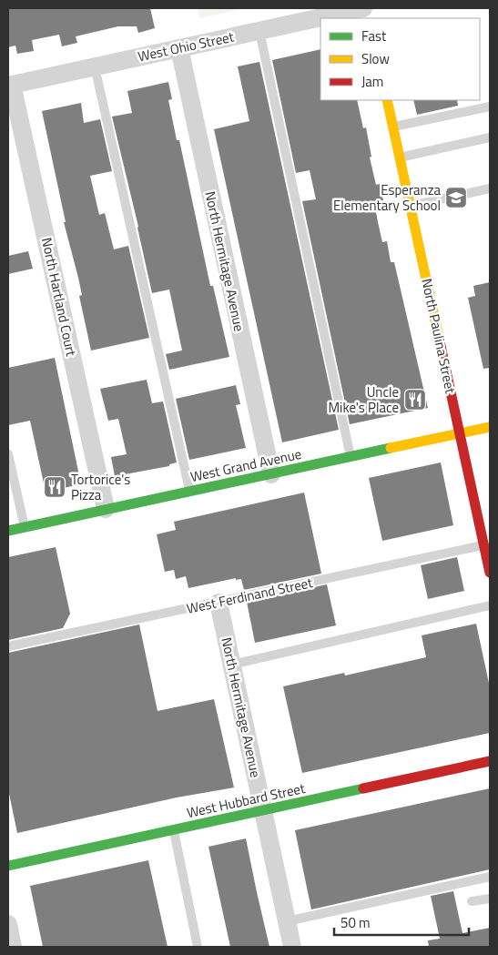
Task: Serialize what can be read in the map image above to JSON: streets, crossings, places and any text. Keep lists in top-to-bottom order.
{
  "streets": {
    "street": [
      "West Ohio Street",
      "North Hermitage Avenue",
      "North Hartland Court",
      "North Paulina Street",
      "West Grand Avenue",
      "West Hubbard Street"
    ],
    "lane": ["West Ferdinand Street"]
  },
  "crossings": [
    ["West Ohio Street", "North Hermitage Avenue"],
    ["West Ohio Street", "North Hartland Court"],
    ["North Hermitage Avenue", "West Grand Avenue"],
    ["North Hermitage Avenue", "West Ferdinand Street"],
    ["North Hermitage Avenue", "West Hubbard Street"],
    ["North Hartland Court", "West Grand Avenue"],
    ["North Paulina Street", "West Grand Avenue"],
    ["North Paulina Street", "West Ferdinand Street"]
  ],
  "places": {
    "school or university": ["Esperanza Elementary School"],
    "restaurant": ["Uncle Mike's Place", "Tortorice's Pizza"]
  },
  "legend": ["Fast", "Slow", "Jam"],
  "scale_bar": "50 m"
}
